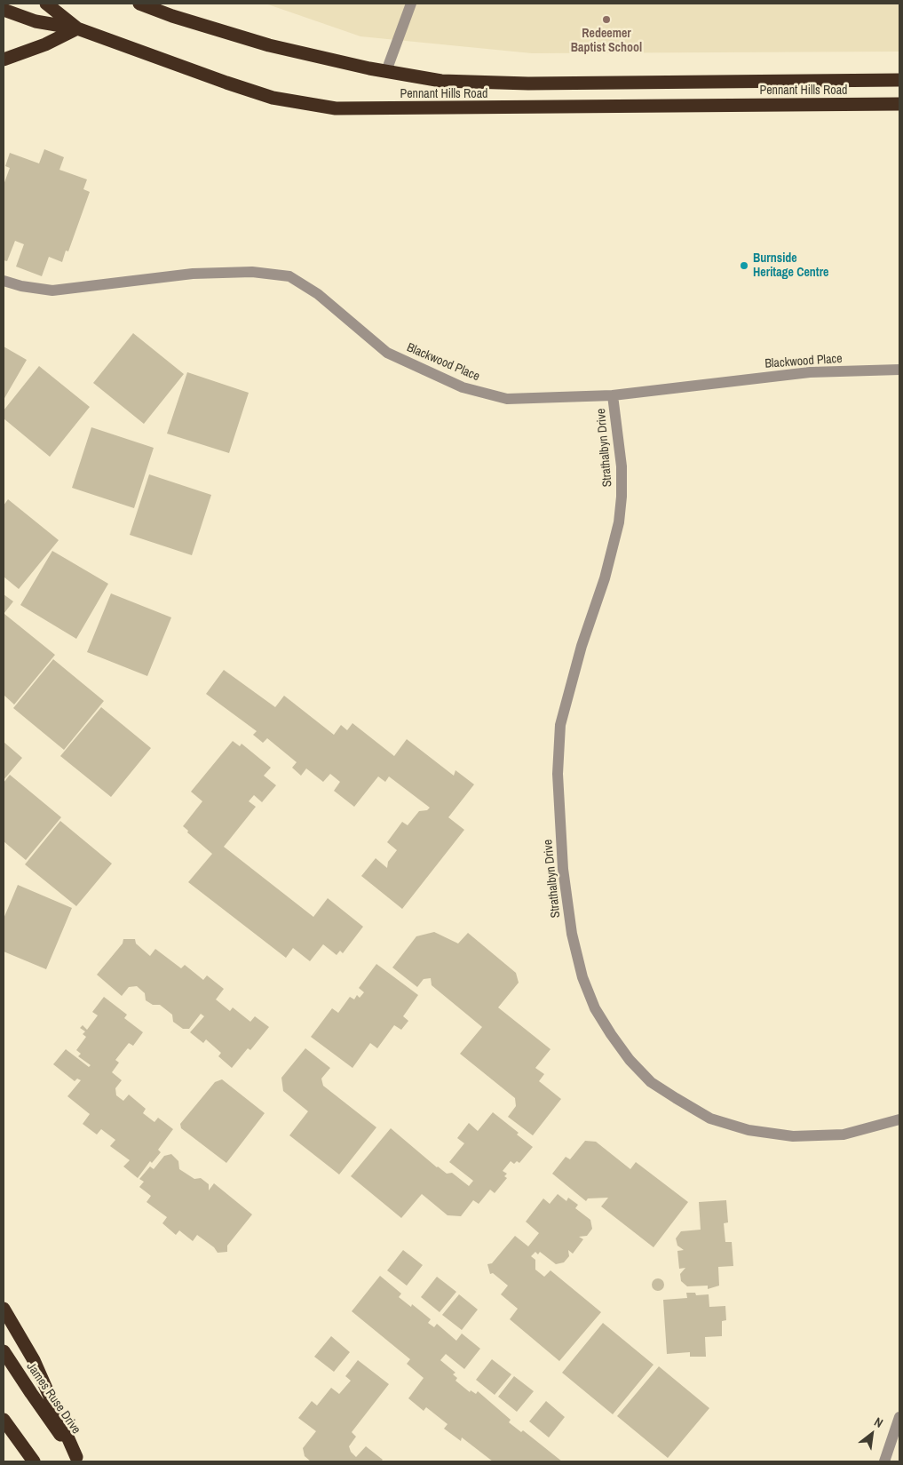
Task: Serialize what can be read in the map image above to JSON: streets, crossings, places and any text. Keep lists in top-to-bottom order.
{
  "streets": {
    "highway": ["Pennant Hills Road", "James Ruse Drive"],
    "street": ["Blackwood Place", "Strathalbyn Drive"]
  },
  "crossings": [
    ["Blackwood Place", "Strathalbyn Drive"]
  ],
  "places": ["Redeemer Baptist School", "Burnside Heritage Centre"],
  "north": "top right"
}
